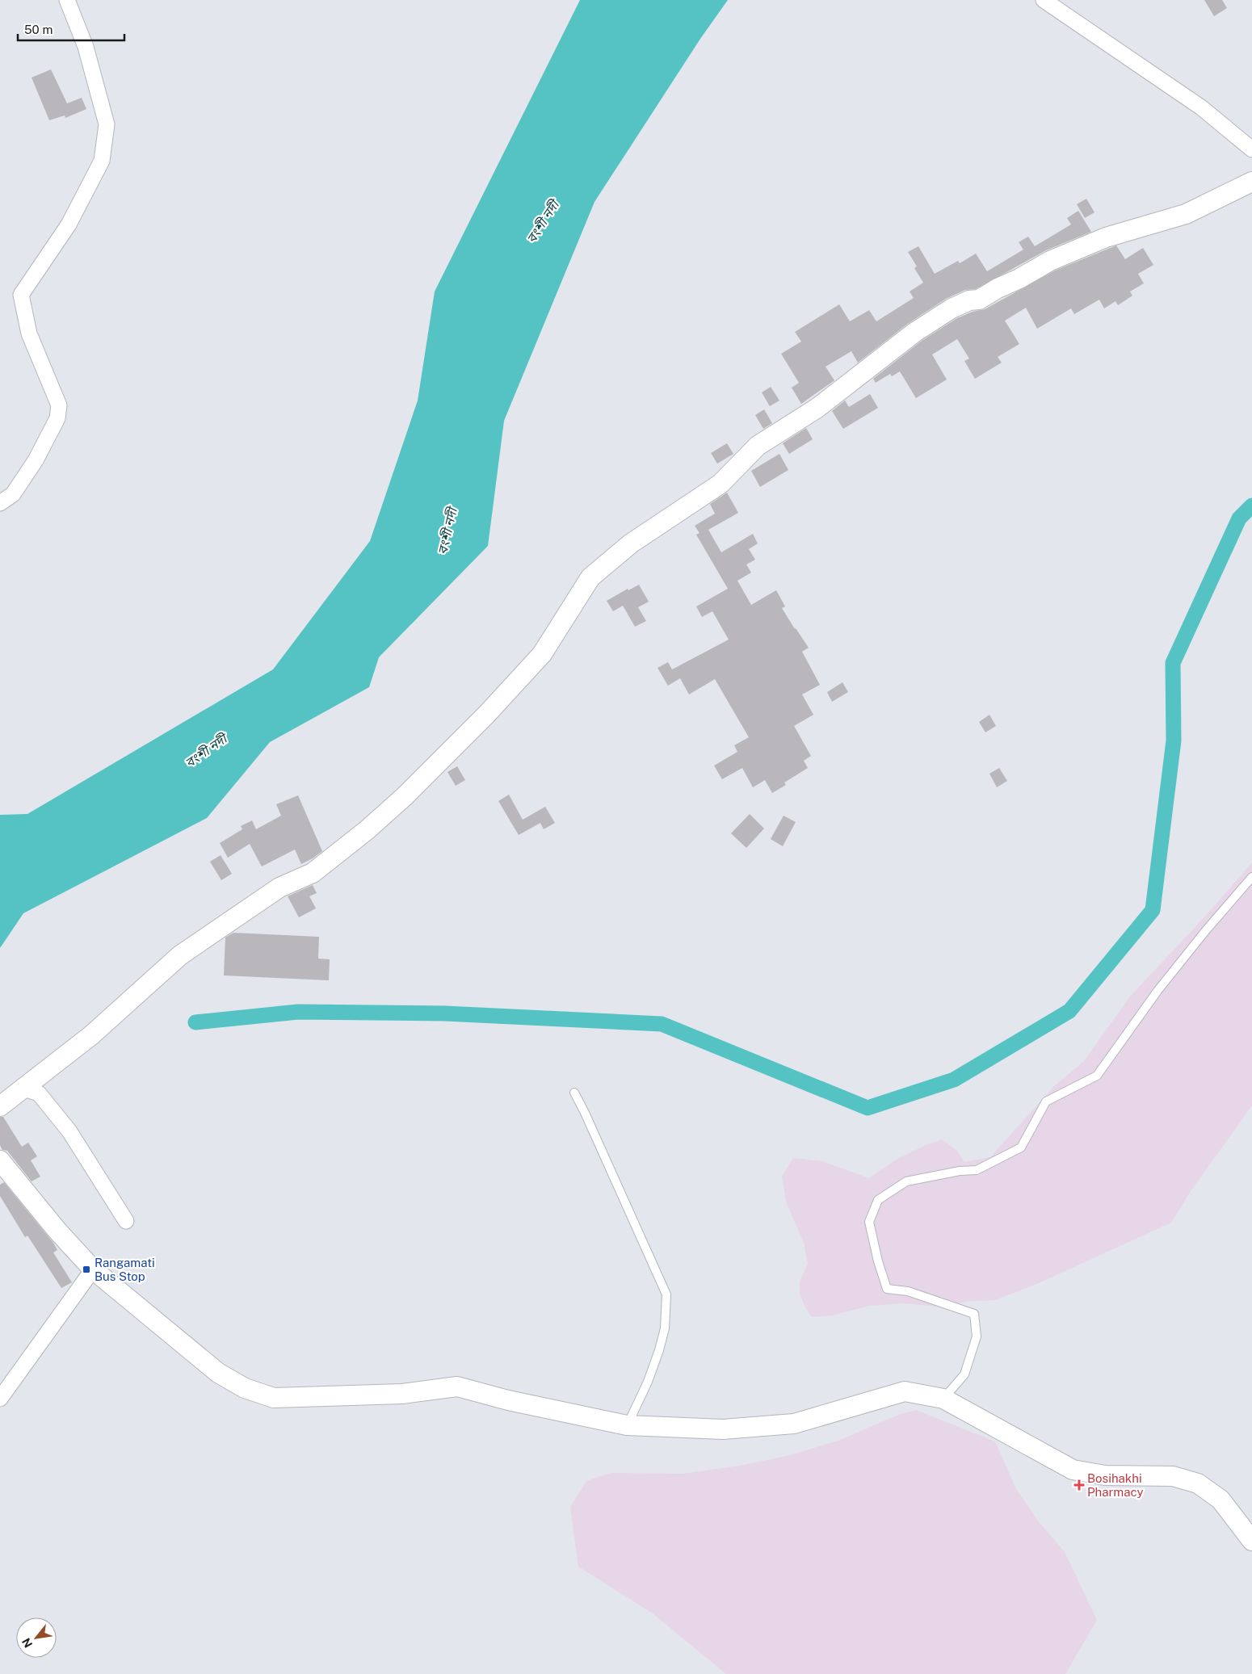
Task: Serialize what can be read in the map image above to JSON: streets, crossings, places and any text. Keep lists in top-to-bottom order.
{
  "water": ["বংশী নদী"],
  "places": {
    "transit": ["Rangamati Bus Stop"],
    "health": ["Bosihakhi Pharmacy"]
  },
  "scale_bar": "50 m",
  "north": "bottom left"
}
